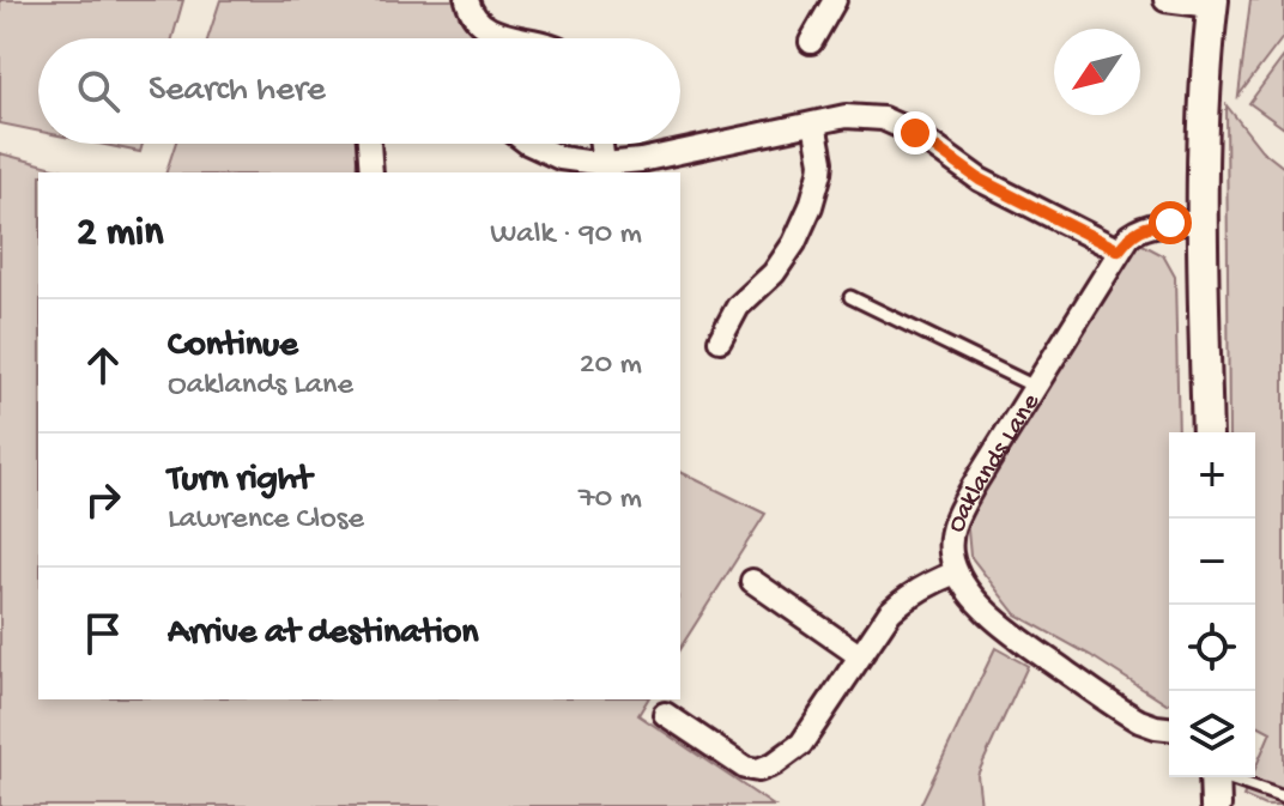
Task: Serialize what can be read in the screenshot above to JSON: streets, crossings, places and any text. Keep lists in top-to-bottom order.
{
  "streets": {
    "street": ["Oaklands Lane"]
  },
  "north": "bottom left",
  "page": {
    "search": "Search here",
    "heading": ["2 min", "Walk · 90 m"],
    "list": [
      ["Continue", "Oaklands Lane", "20 m"],
      ["Turn right", "Lawrence Close", "70 m"],
      "Arrive at destination"
    ],
    "map_buttons": ["+", "−"]
  }
}
